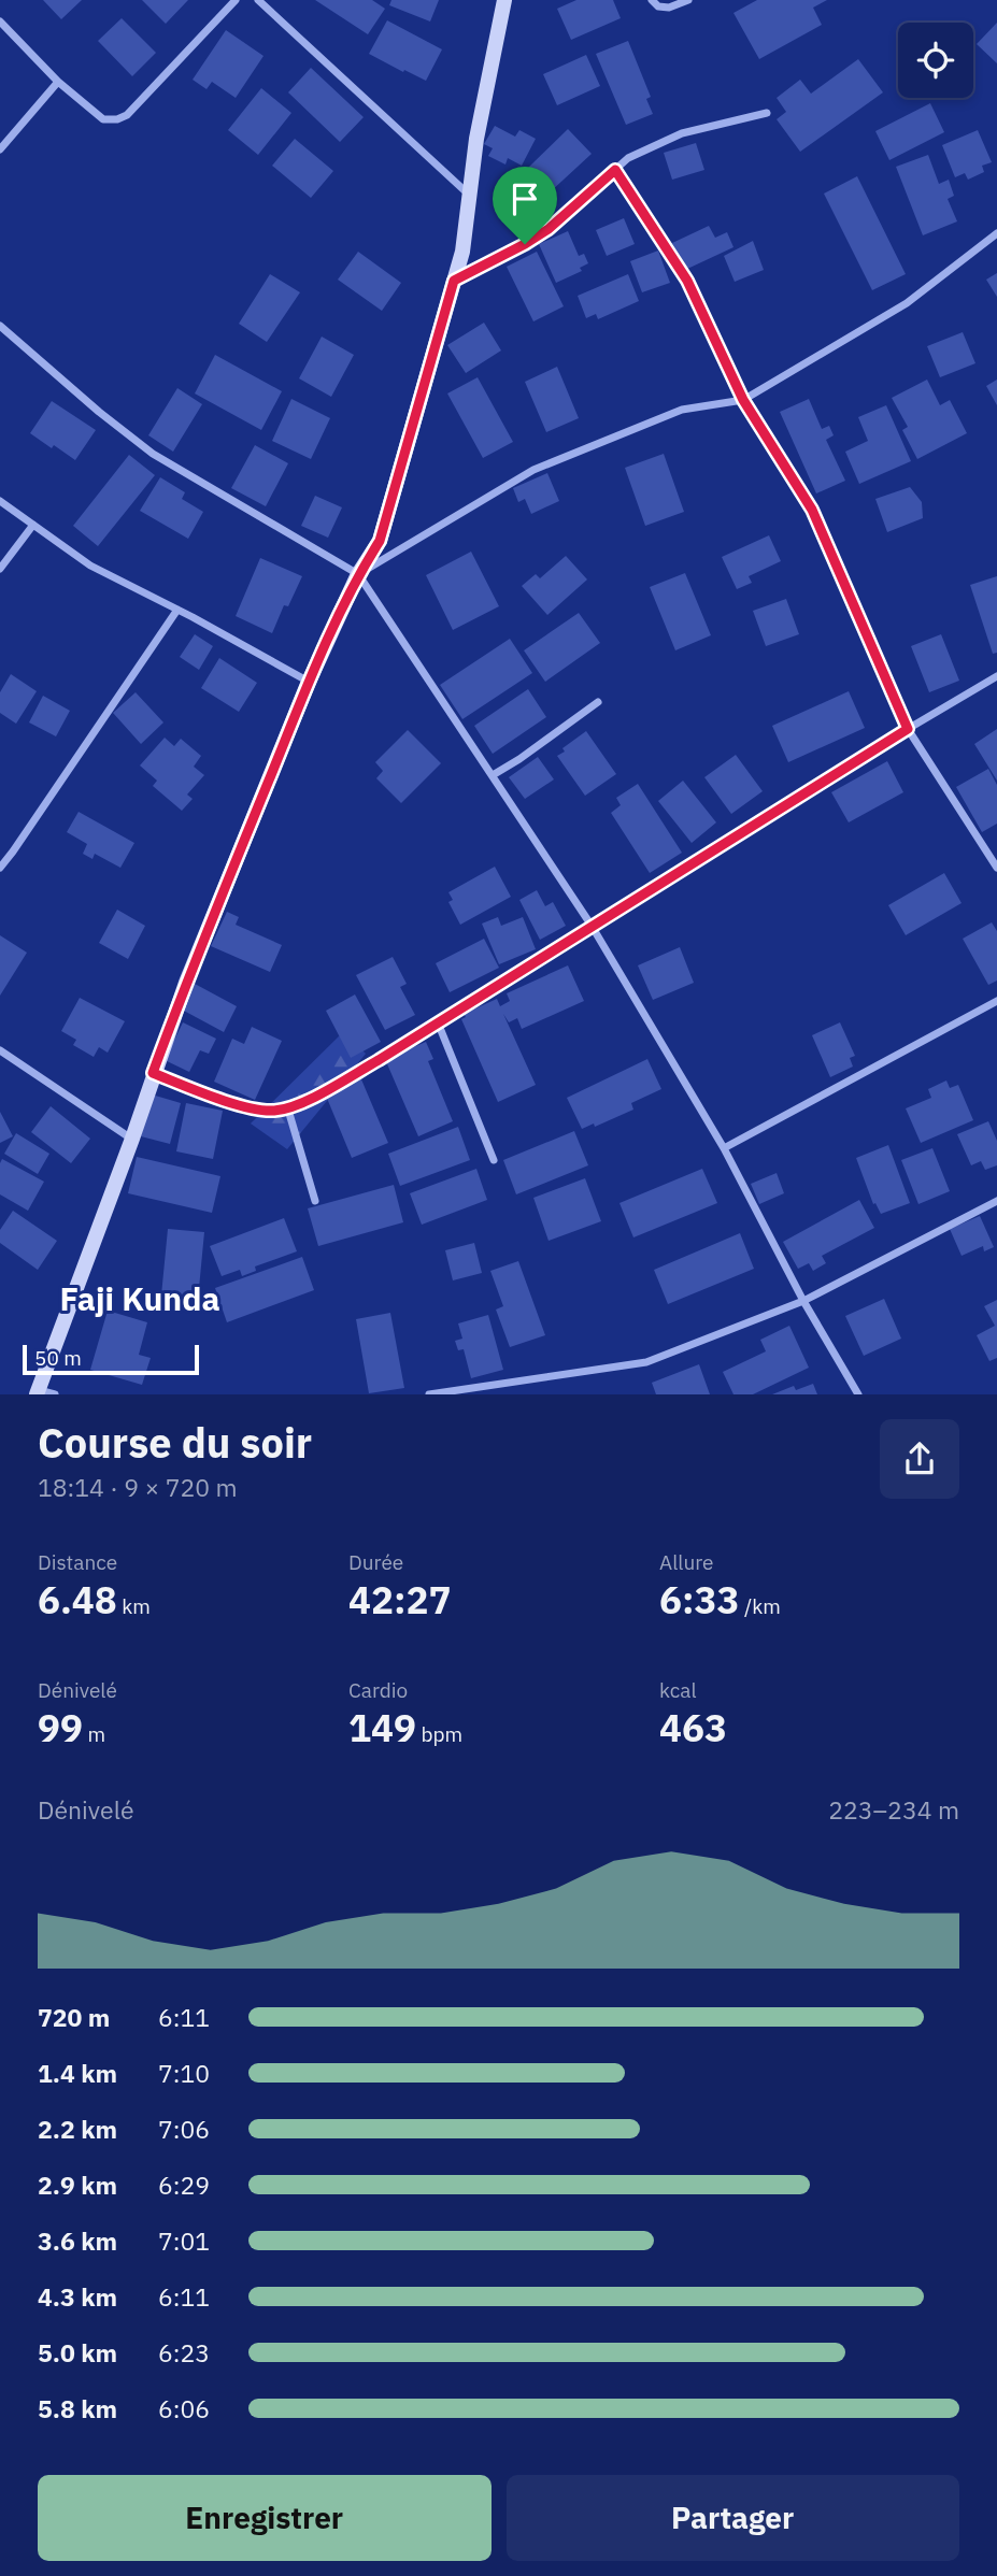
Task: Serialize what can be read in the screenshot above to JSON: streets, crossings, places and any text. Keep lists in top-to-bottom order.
{
  "districts": ["Faji Kunda"],
  "scale_bar": "50 m",
  "page": {
    "scale": "50 m",
    "heading": ["Course du soir", "18:14 · 9 × 720 m"],
    "stats": [
      ["Distance", "6.48 km"],
      ["Durée", "42:27"],
      ["Allure", "6:33 /km"],
      ["Dénivelé", "99 m"],
      ["Cardio", "149 bpm"],
      ["kcal", "463"]
    ],
    "chart": ["Dénivelé", "223–234 m"],
    "list": [
      {
        "name": "720 m",
        "note": "6:11"
      },
      {
        "name": "1.4 km",
        "note": "7:10"
      },
      {
        "name": "2.2 km",
        "note": "7:06"
      },
      {
        "name": "2.9 km",
        "note": "6:29"
      },
      {
        "name": "3.6 km",
        "note": "7:01"
      },
      {
        "name": "4.3 km",
        "note": "6:11"
      },
      {
        "name": "5.0 km",
        "note": "6:23"
      },
      {
        "name": "5.8 km",
        "note": "6:06"
      }
    ],
    "buttons": ["Enregistrer", "Partager"]
  }
}
